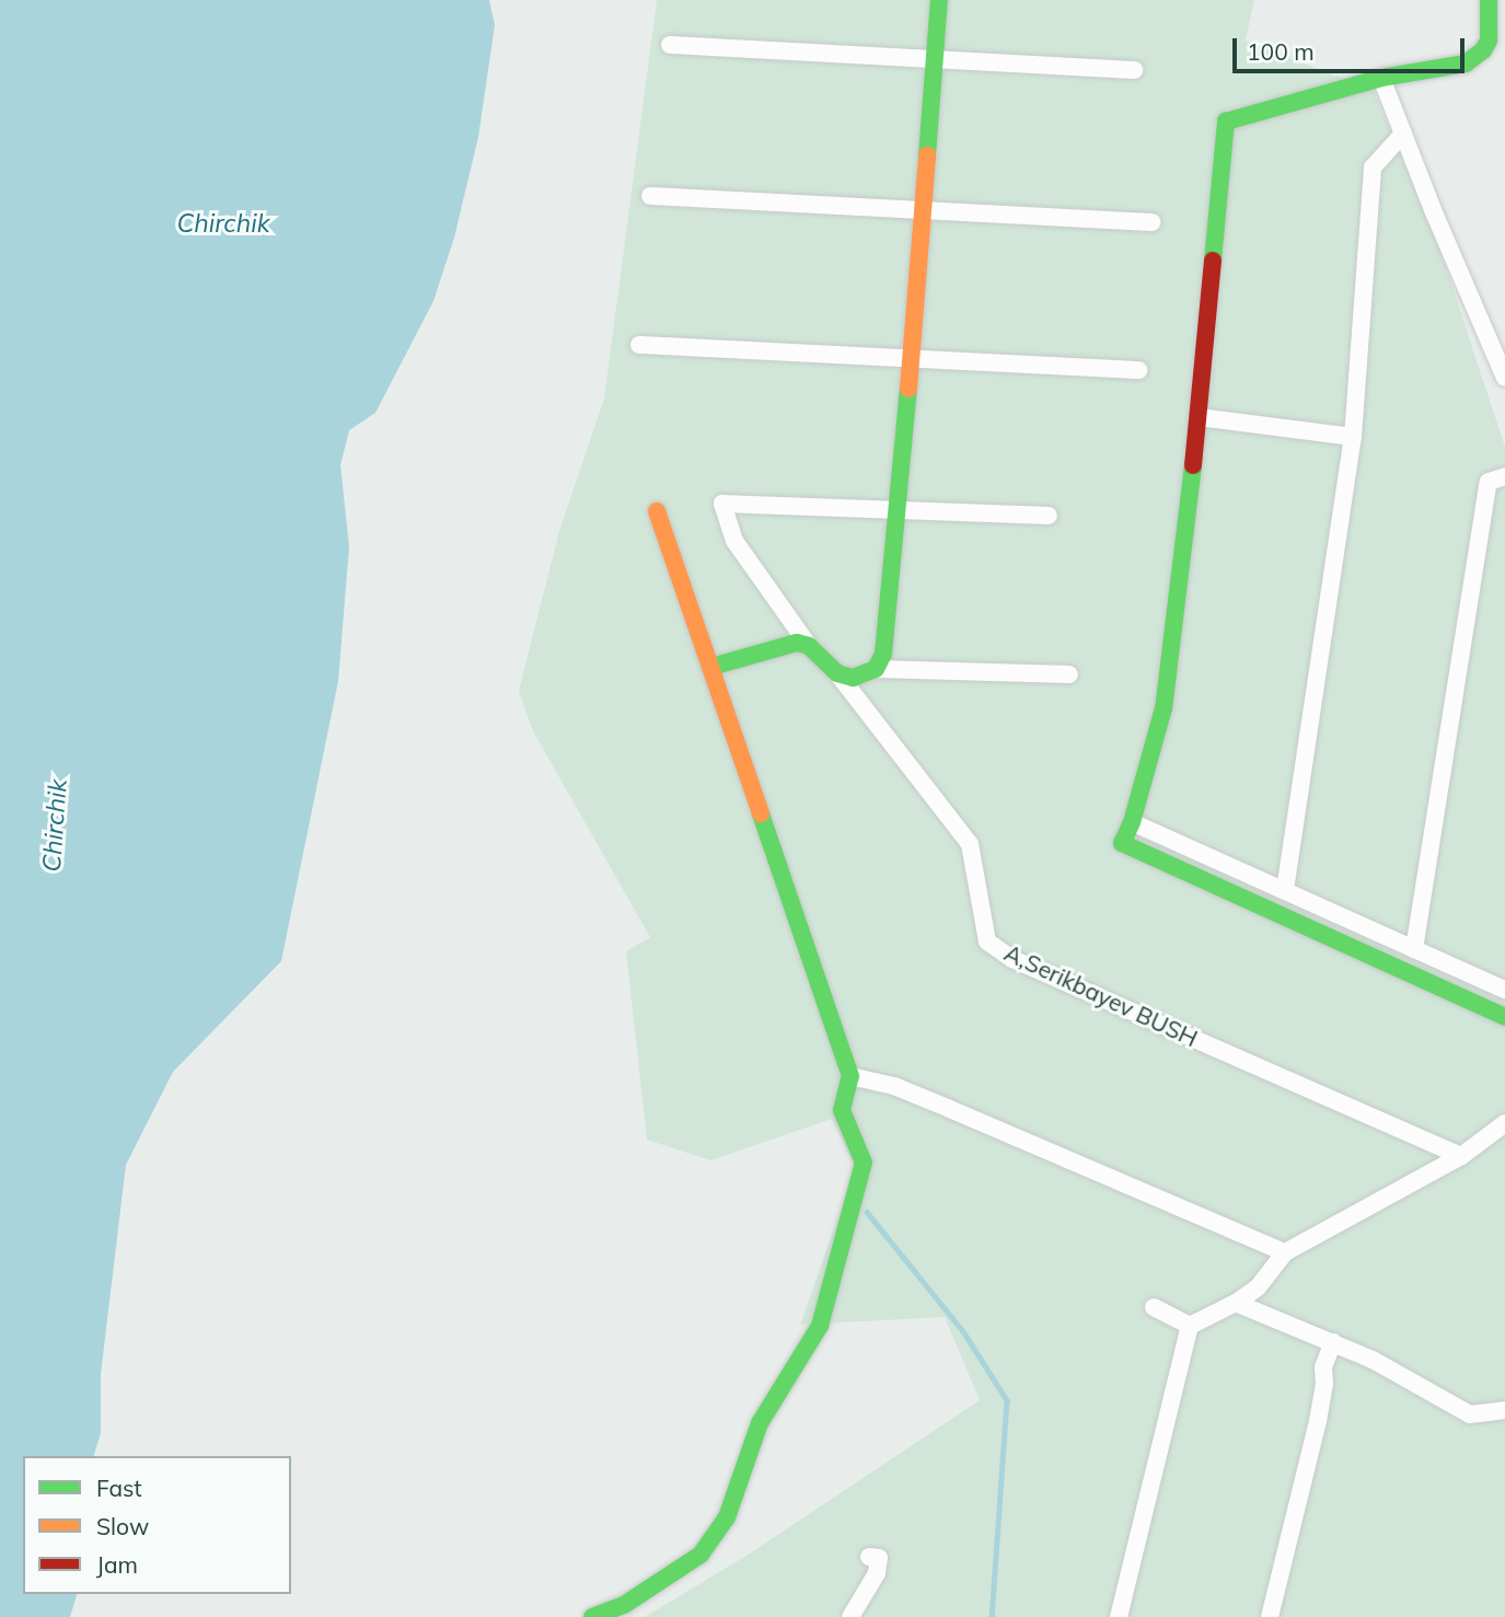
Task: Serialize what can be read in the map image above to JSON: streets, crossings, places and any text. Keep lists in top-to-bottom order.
{
  "streets": {
    "street": ["A,Serikbayev BUSH"]
  },
  "water": ["Chirchik"],
  "legend": ["Fast", "Slow", "Jam"],
  "scale_bar": "100 m"
}
